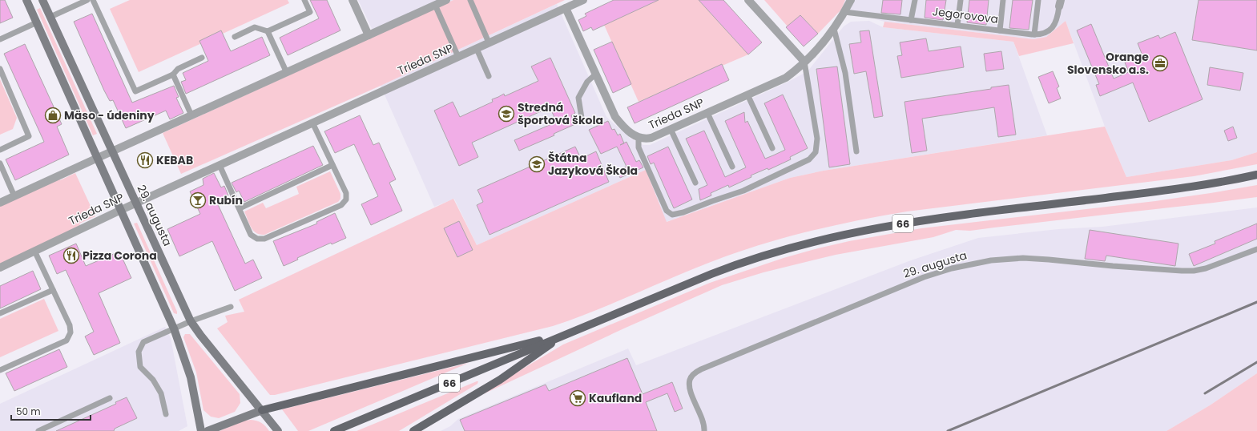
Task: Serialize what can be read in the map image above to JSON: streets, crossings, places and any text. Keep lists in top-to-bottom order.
{
  "streets": {
    "main road": ["66"],
    "street": ["Trieda SNP", "29. augusta"],
    "lane": ["Jegorovova"]
  },
  "crossings": [
    ["Jegorovova", "Trieda SNP"],
    ["Trieda SNP", "29. augusta"]
  ],
  "places": {
    "office": ["Orange Slovensko a.s."],
    "school or university": ["Stredná športová škola", "Štátna Jazyková Škola"],
    "shop": ["Mäso - údeniny"],
    "restaurant": ["KEBAB", "Pizza Corona"],
    "bar": ["Rubín"],
    "supermarket": ["Kaufland"]
  },
  "scale_bar": "50 m"
}
